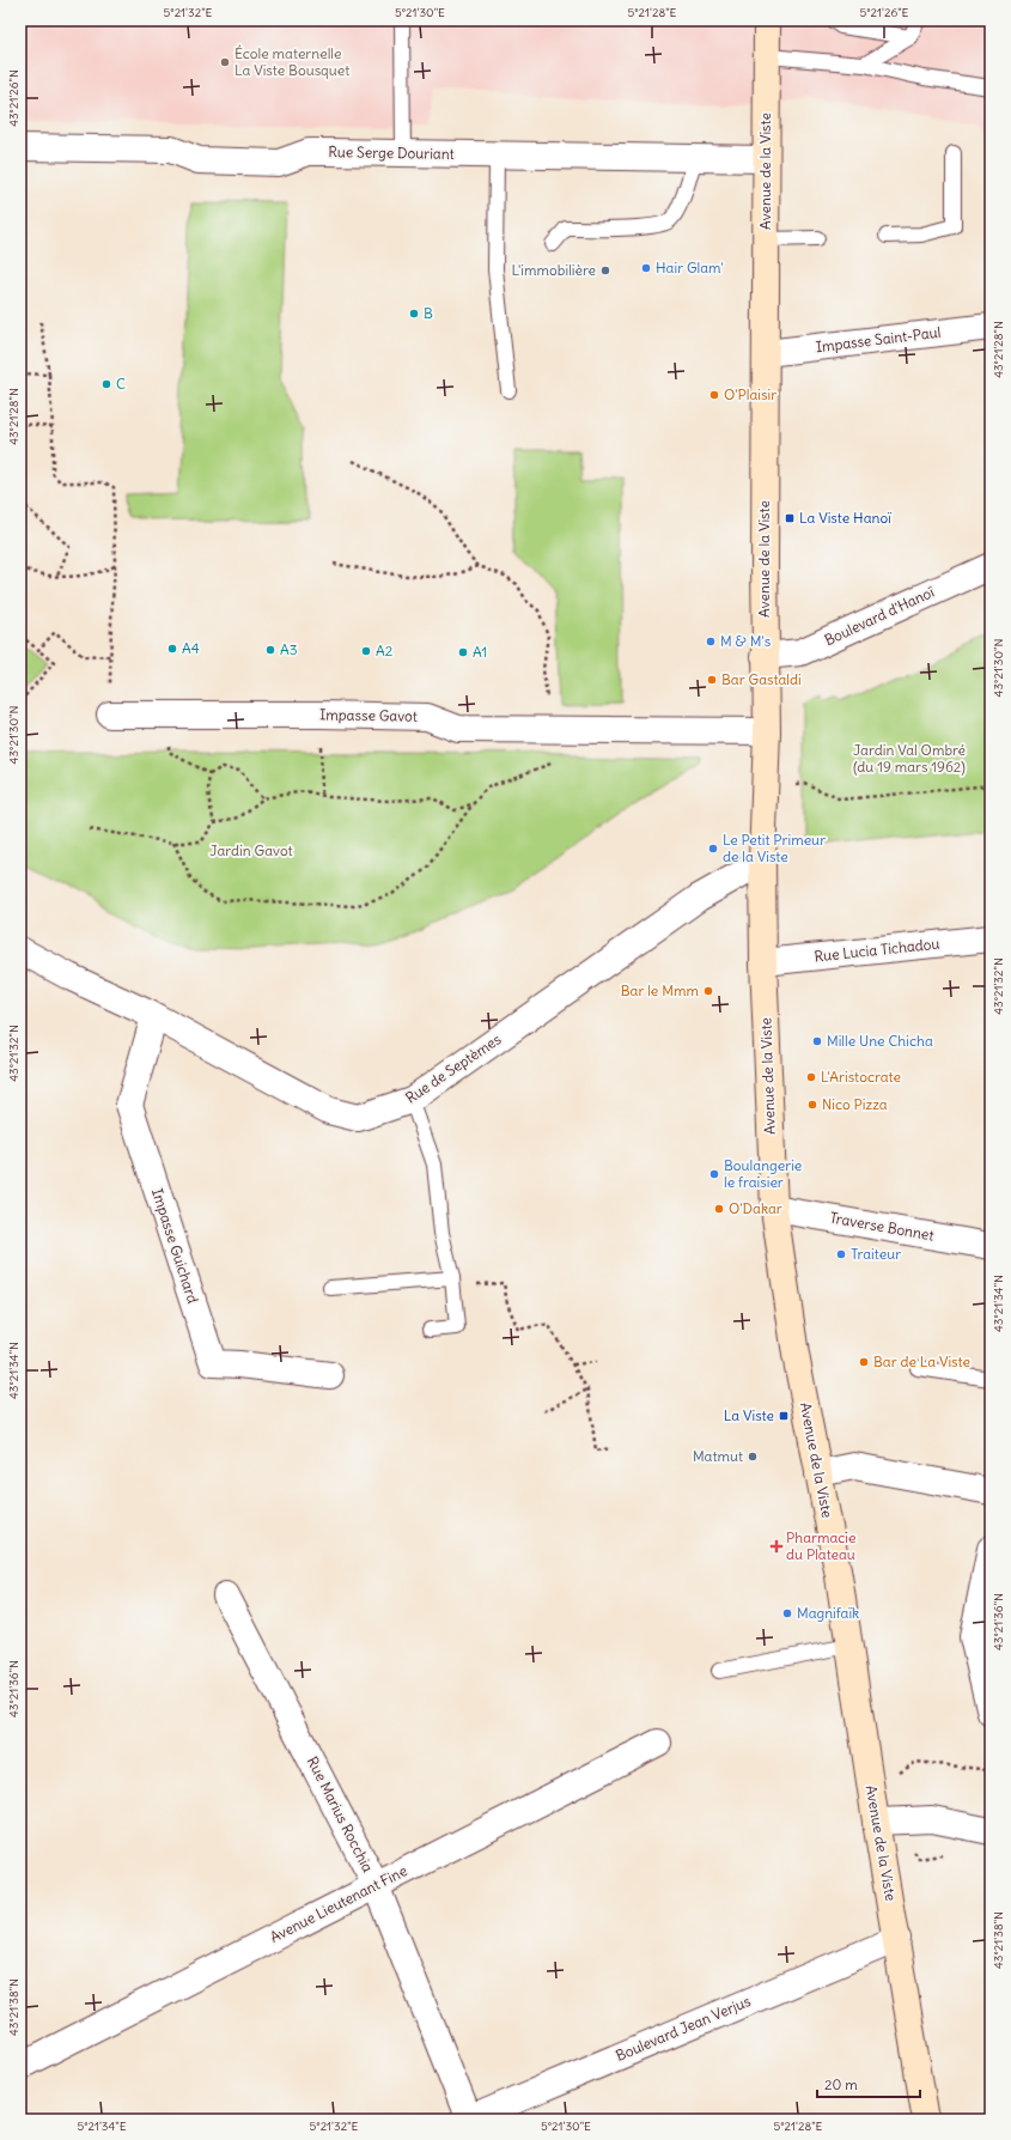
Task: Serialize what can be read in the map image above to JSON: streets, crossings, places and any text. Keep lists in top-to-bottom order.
{
  "streets": {
    "street": [
      "Rue Serge Douriant",
      "Avenue de la Viste",
      "Impasse Saint-Paul",
      "Boulevard d'Hanoï",
      "Impasse Gavot",
      "Rue Lucia Tichadou",
      "Rue de Septèmes",
      "Traverse Bonnet",
      "Impasse Guichard",
      "Rue Marius Rocchia",
      "Avenue Lieutenant Fine",
      "Boulevard Jean Verjus"
    ]
  },
  "crossings": [
    ["Rue Serge Douriant", "Avenue de la Viste"],
    ["Avenue de la Viste", "Impasse Saint-Paul"],
    ["Avenue de la Viste", "Boulevard d'Hanoï"],
    ["Avenue de la Viste", "Impasse Gavot"],
    ["Avenue de la Viste", "Rue Lucia Tichadou"],
    ["Avenue de la Viste", "Rue de Septèmes"],
    ["Avenue de la Viste", "Traverse Bonnet"],
    ["Avenue de la Viste", "Boulevard Jean Verjus"],
    ["Rue de Septèmes", "Impasse Guichard"],
    ["Rue Marius Rocchia", "Avenue Lieutenant Fine"],
    ["Rue Marius Rocchia", "Boulevard Jean Verjus"]
  ],
  "parks": ["Jardin Val Ombré (du 19 mars 1962)", "Jardin Gavot"],
  "places": {
    "other": [
      "École maternelle La Viste Bousquet",
      "Hair Glam'",
      "L'immobilière",
      "B",
      "C",
      "O'Plaisir",
      "M & M's",
      "A4",
      "A3",
      "A2",
      "A1",
      "Bar Gastaldi",
      "Le Petit Primeur de la Viste",
      "Bar le Mmm",
      "Mille Une Chicha",
      "L'Aristocrate",
      "Nico Pizza",
      "Boulangerie le fraisier",
      "O'Dakar",
      "Traiteur",
      "Bar de La Viste",
      "Matmut",
      "Magnifaïk"
    ],
    "transit": ["La Viste Hanoï", "La Viste"],
    "health": ["Pharmacie du Plateau"]
  },
  "scale_bar": "20 m",
  "coordinates": [
    "5°21'32\"E",
    "5°21'30\"E",
    "5°21'28\"E",
    "5°21'26\"E",
    "43°21'26\"N",
    "43°21'28\"N",
    "43°21'30\"N",
    "43°21'32\"N",
    "43°21'34\"N",
    "43°21'36\"N",
    "43°21'38\"N",
    "5°21'34\"E"
  ]
}
